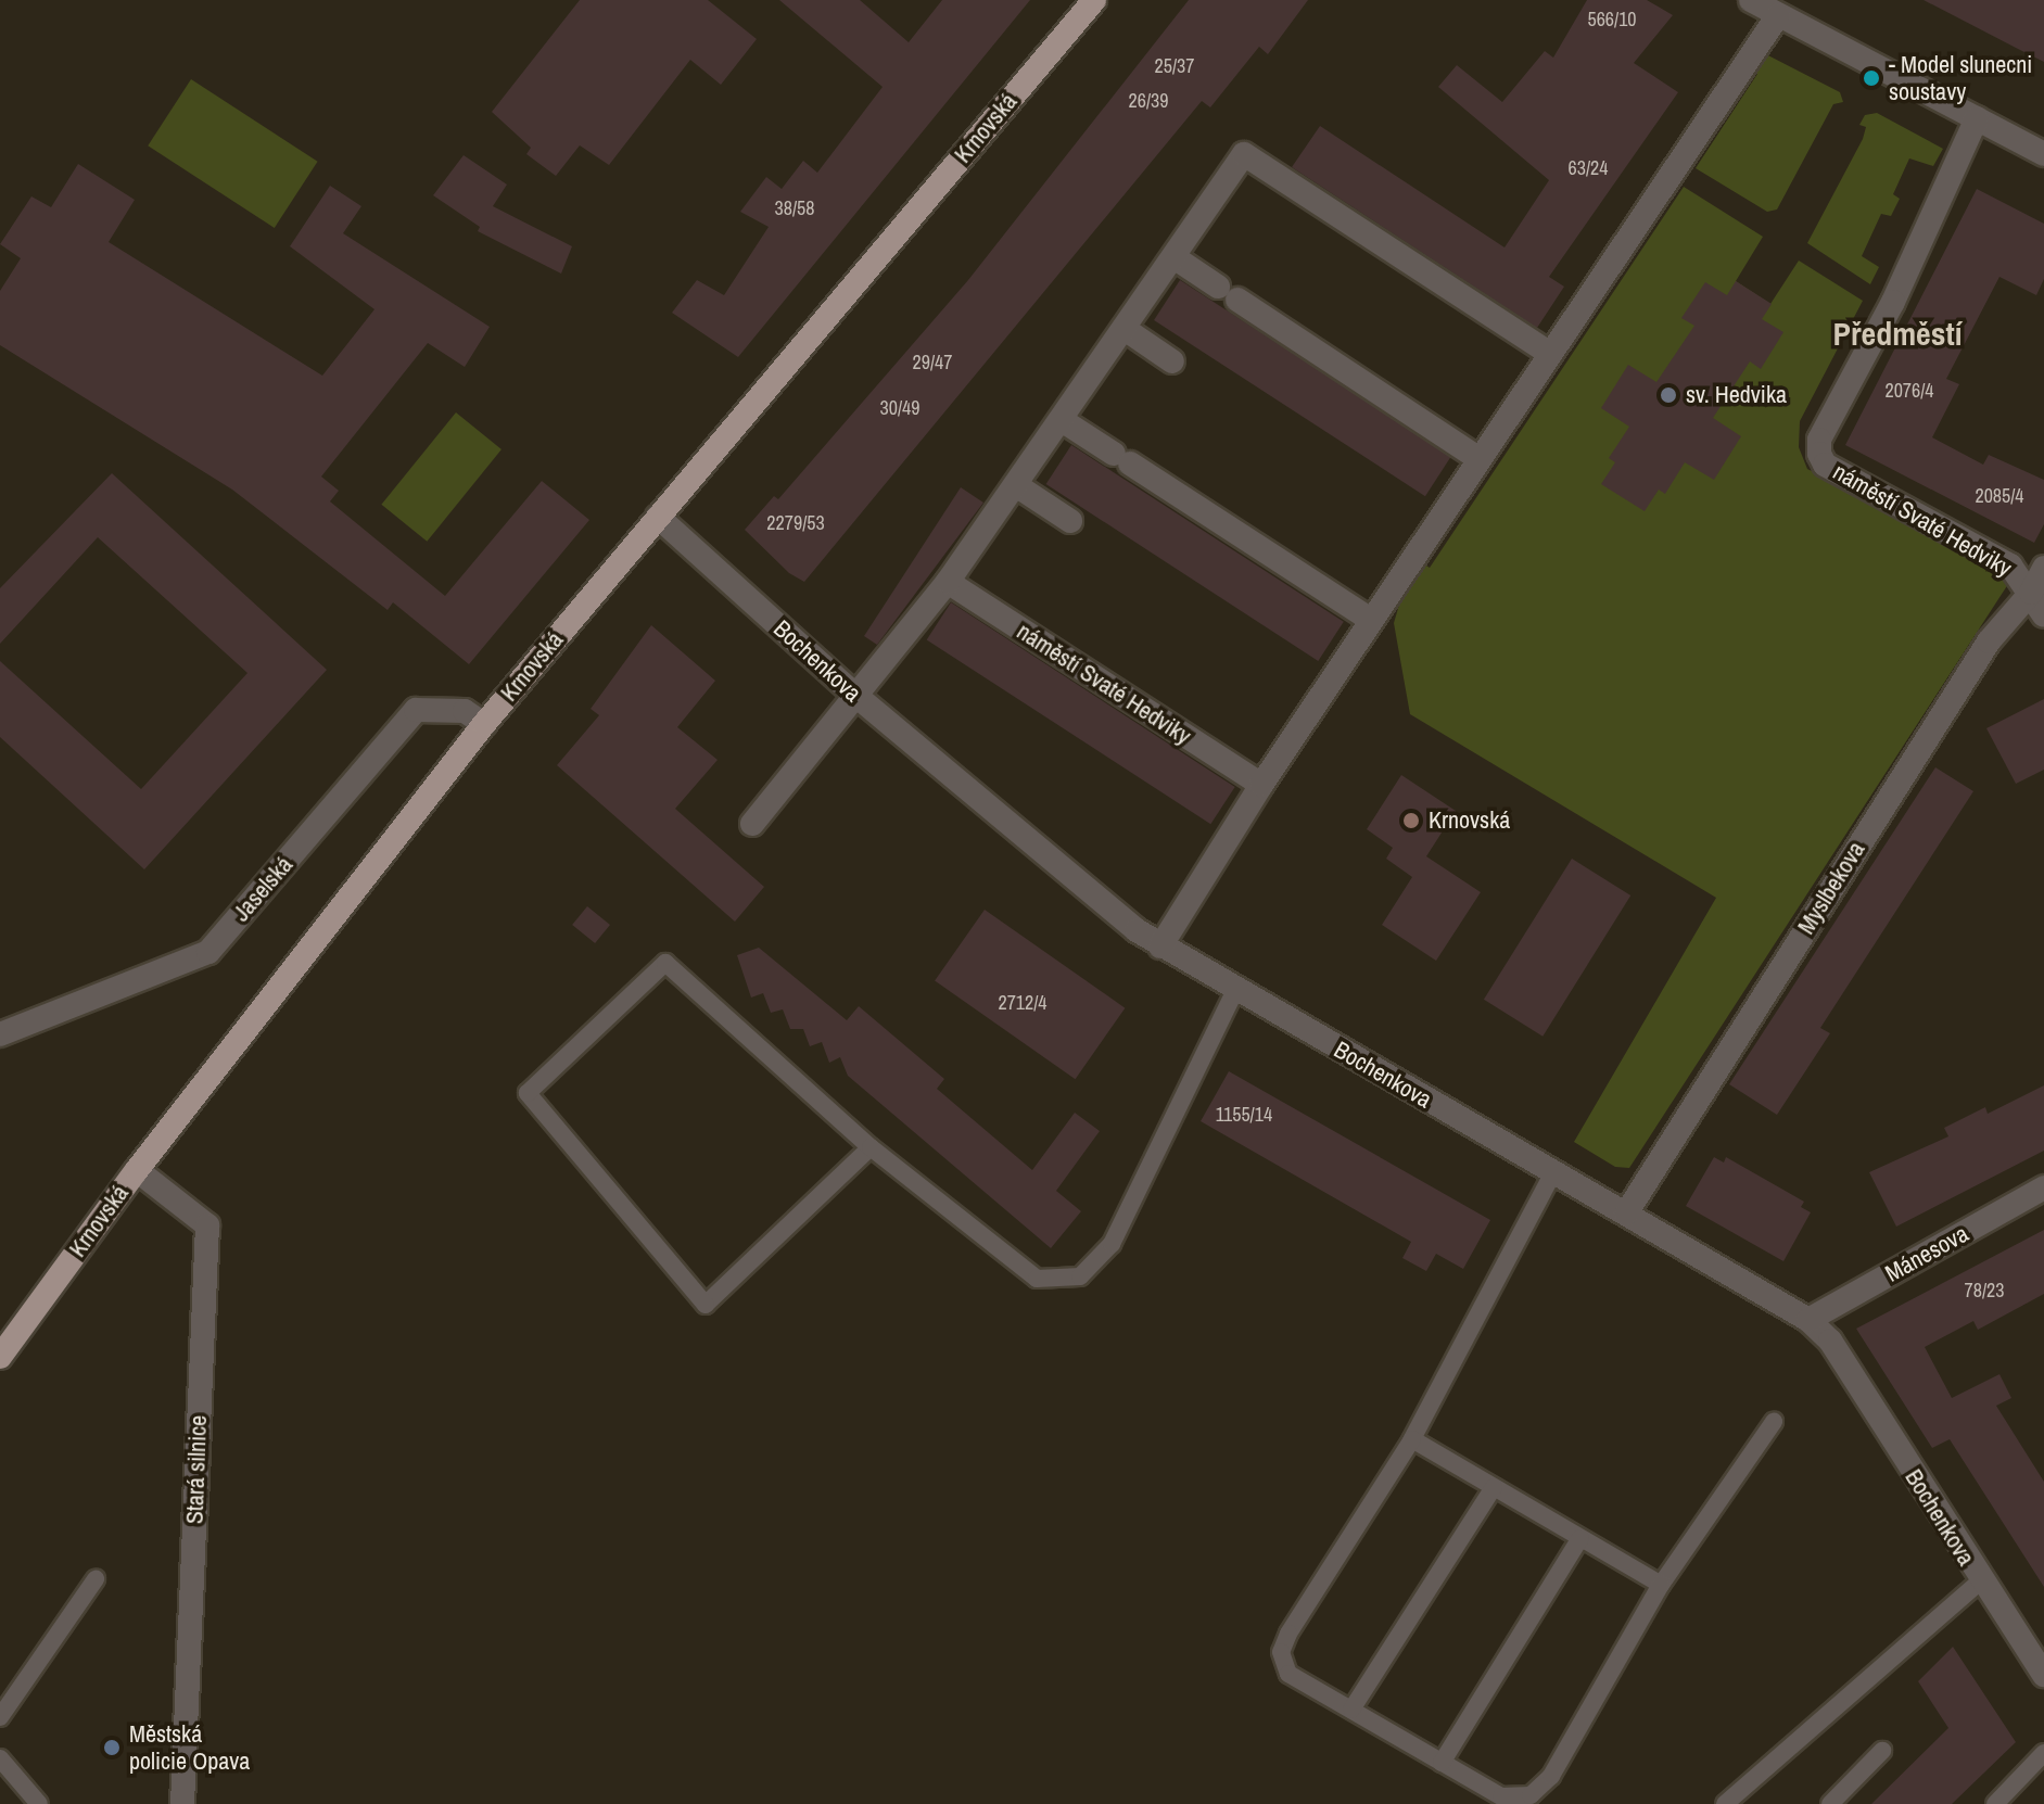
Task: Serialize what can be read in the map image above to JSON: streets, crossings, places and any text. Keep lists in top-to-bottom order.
{
  "streets": {
    "main road": ["Krnovská"],
    "street": [
      "náměstí Svaté Hedviky",
      "Bochenkova",
      "Myslbekova",
      "Jaselská",
      "Mánesova",
      "Stará silnice"
    ]
  },
  "crossings": [
    ["Krnovská", "Bochenkova"],
    ["Krnovská", "Jaselská"],
    ["Krnovská", "Stará silnice"],
    ["náměstí Svaté Hedviky", "Myslbekova"],
    ["Bochenkova", "Myslbekova"],
    ["Bochenkova", "Mánesova"]
  ],
  "districts": ["Předměstí"],
  "places": [
    "- Model slunecni soustavy",
    "sv. Hedvika",
    "Krnovská",
    "Městská policie Opava"
  ],
  "house_numbers": [
    "566/10",
    "25/37",
    "26/39",
    "63/24",
    "38/58",
    "29/47",
    "2076/4",
    "30/49",
    "2085/4",
    "2279/53",
    "2712/4",
    "1155/14",
    "78/23"
  ]
}
